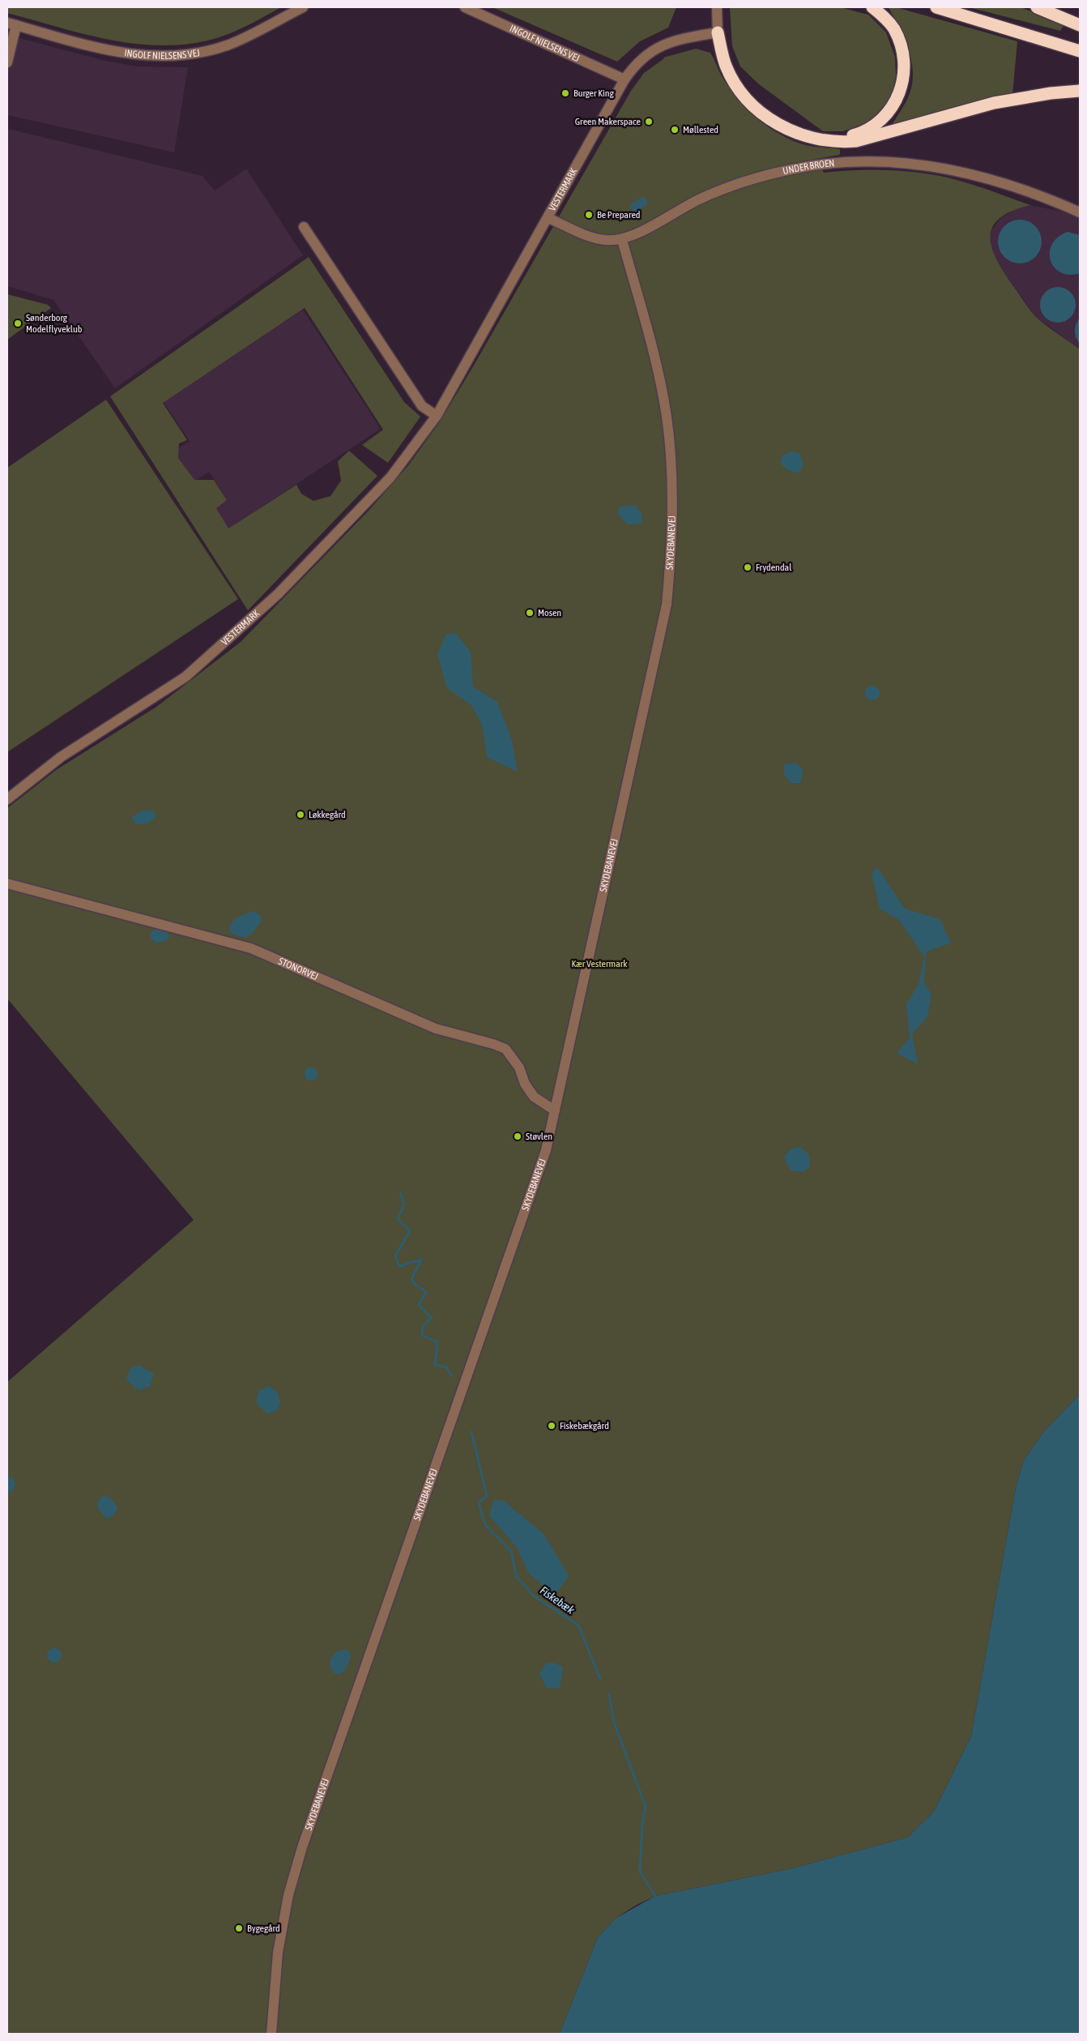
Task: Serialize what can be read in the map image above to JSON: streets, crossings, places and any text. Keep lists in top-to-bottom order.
{
  "streets": {
    "street": [
      "INGOLF NIELSENS VEJ",
      "UNDER BROEN",
      "VESTERMARK",
      "SKYDEBANEVEJ",
      "STONORVEJ"
    ]
  },
  "crossings": [
    ["INGOLF NIELSENS VEJ", "VESTERMARK"],
    ["UNDER BROEN", "VESTERMARK"],
    ["UNDER BROEN", "SKYDEBANEVEJ"],
    ["SKYDEBANEVEJ", "STONORVEJ"]
  ],
  "water": ["Fiskebæk"],
  "parks": ["Kær Vestermark"],
  "places": [
    "Burger King",
    "Green Makerspace",
    "Møllested",
    "Be Prepared",
    "Sønderborg Modelflyveklub",
    "Frydendal",
    "Mosen",
    "Løkkegård",
    "Støvlen",
    "Fiskebækgård",
    "Bygegård"
  ]
}
